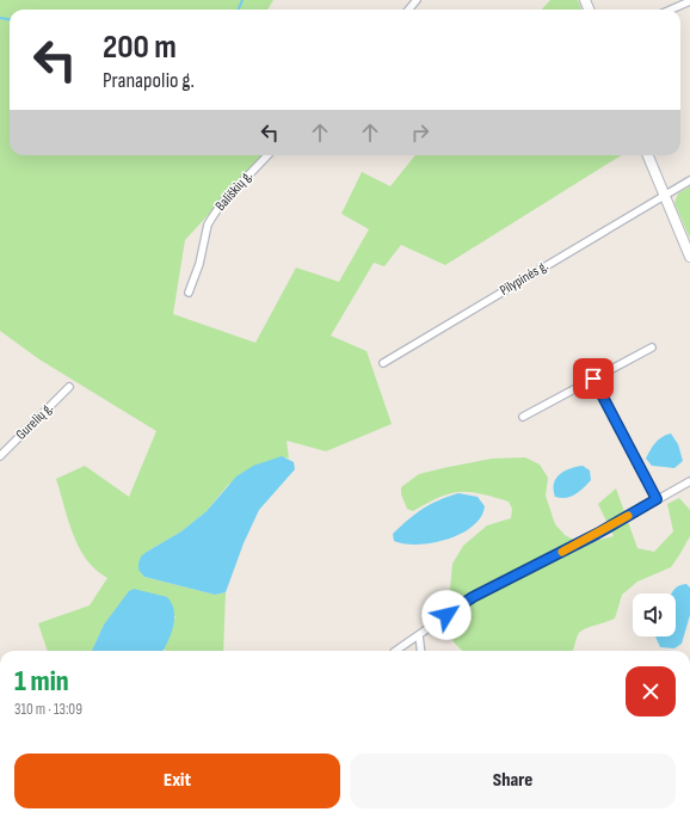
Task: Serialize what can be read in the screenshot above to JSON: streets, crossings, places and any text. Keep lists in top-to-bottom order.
{
  "streets": {
    "street": ["Bališkių g.", "Pilypinės g.", "Gurelių g."]
  },
  "page": {
    "turn": ["200 m", "Pranapolio g."],
    "heading": ["1 min", "310 m · 13:09"],
    "buttons": ["Exit", "Share"]
  }
}
